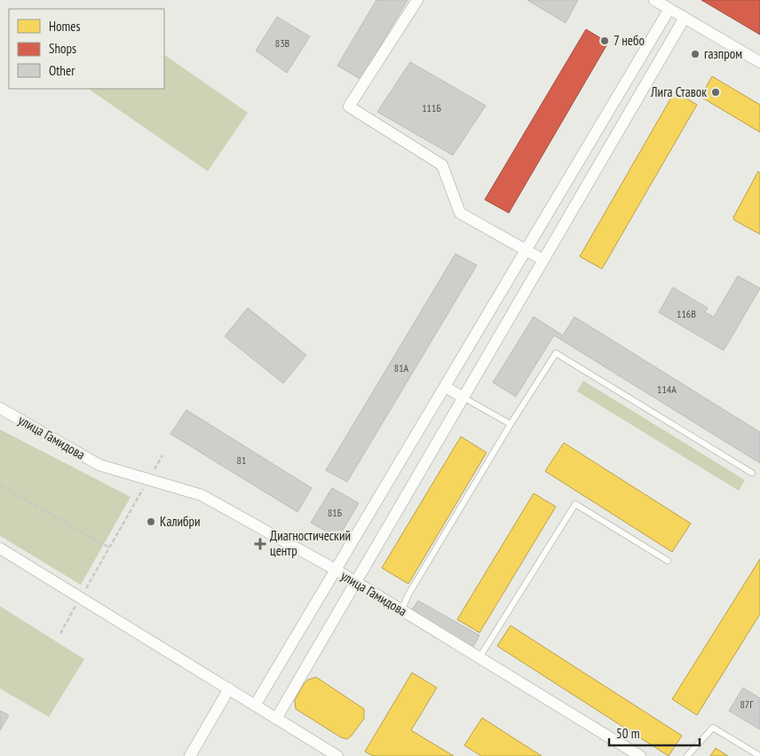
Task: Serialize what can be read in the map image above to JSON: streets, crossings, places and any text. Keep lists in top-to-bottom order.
{
  "streets": {
    "street": ["улица Гамидова"]
  },
  "places": {
    "other": [
      "7 небо",
      "газпром",
      "Лига Ставок",
      "Калибри"
    ],
    "health": ["Диагностический центр"]
  },
  "house_numbers": [
    "83В",
    "111Б",
    "116В",
    "81А",
    "114А",
    "81",
    "81Б",
    "87Г"
  ],
  "legend": ["Homes", "Shops", "Other"],
  "scale_bar": "50 m"
}
